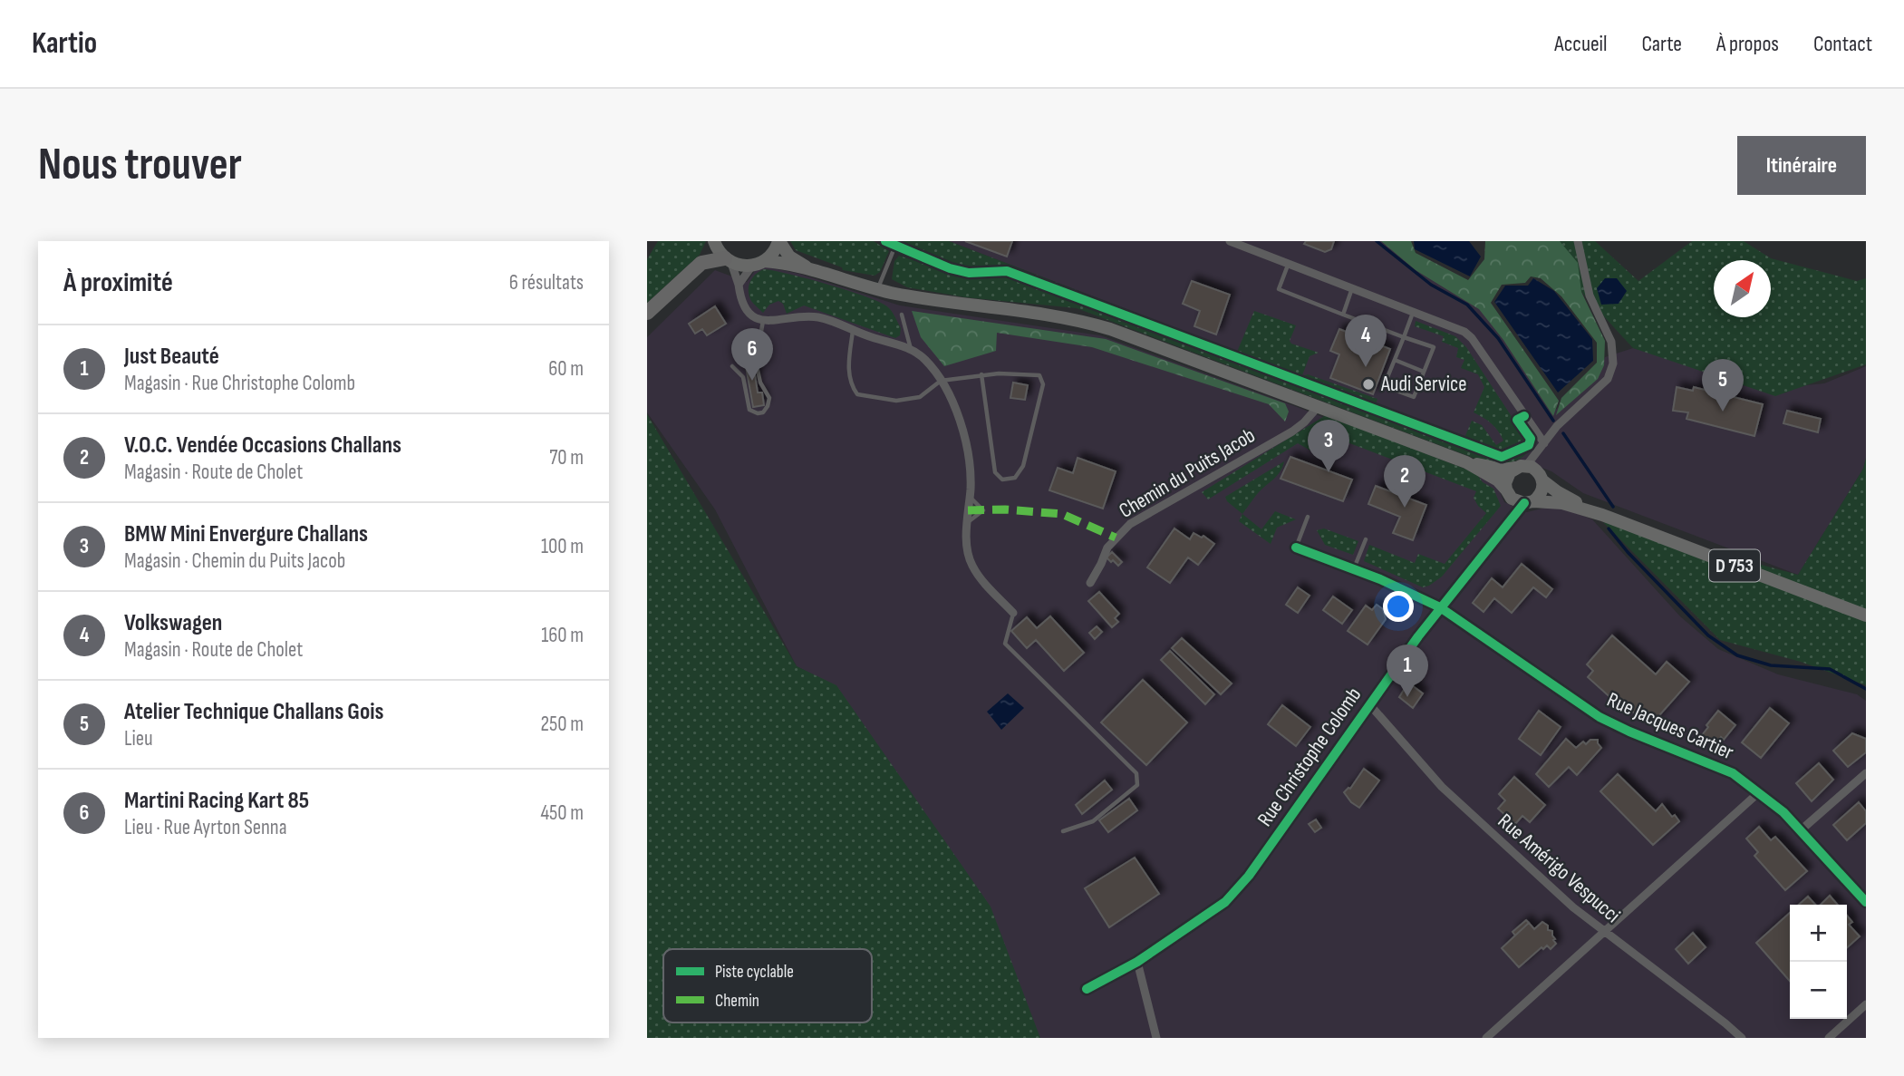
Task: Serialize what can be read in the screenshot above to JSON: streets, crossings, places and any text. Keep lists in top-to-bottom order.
{
  "streets": {
    "main road": ["D 753"],
    "street": [
      "Chemin du Puits Jacob",
      "Rue Jacques Cartier",
      "Rue Christophe Colomb",
      "Rue Amérigo Vespucci"
    ]
  },
  "crossings": [
    ["Chemin du Puits Jacob", "D 753"],
    ["D 753", "Rue Christophe Colomb"],
    ["Rue Jacques Cartier", "Rue Christophe Colomb"],
    ["Rue Christophe Colomb", "Rue Amérigo Vespucci"]
  ],
  "places": ["Audi Service"],
  "legend": ["Piste cyclable", "Chemin"],
  "north": "top right",
  "page": {
    "header": "Kartio",
    "nav": [
      "Accueil",
      "Carte",
      "À propos",
      "Contact"
    ],
    "buttons": "Itinéraire",
    "title": "Nous trouver",
    "heading": ["À proximité", "6 résultats"],
    "pins": [
      "4",
      "6",
      "5",
      "3",
      "2",
      "1"
    ],
    "list": [
      {
        "mark": "1",
        "name": "Just Beauté",
        "note": "Magasin · Rue Christophe Colomb",
        "value": "60 m"
      },
      {
        "mark": "2",
        "name": "V.O.C. Vendée Occasions Challans",
        "note": "Magasin · Route de Cholet",
        "value": "70 m"
      },
      {
        "mark": "3",
        "name": "BMW Mini Envergure Challans",
        "note": "Magasin · Chemin du Puits Jacob",
        "value": "100 m"
      },
      {
        "mark": "4",
        "name": "Volkswagen",
        "note": "Magasin · Route de Cholet",
        "value": "160 m"
      },
      {
        "mark": "5",
        "name": "Atelier Technique Challans Gois",
        "note": "Lieu",
        "value": "250 m"
      },
      {
        "mark": "6",
        "name": "Martini Racing Kart 85",
        "note": "Lieu · Rue Ayrton Senna",
        "value": "450 m"
      }
    ],
    "map_buttons": ["+", "−"]
  }
}
